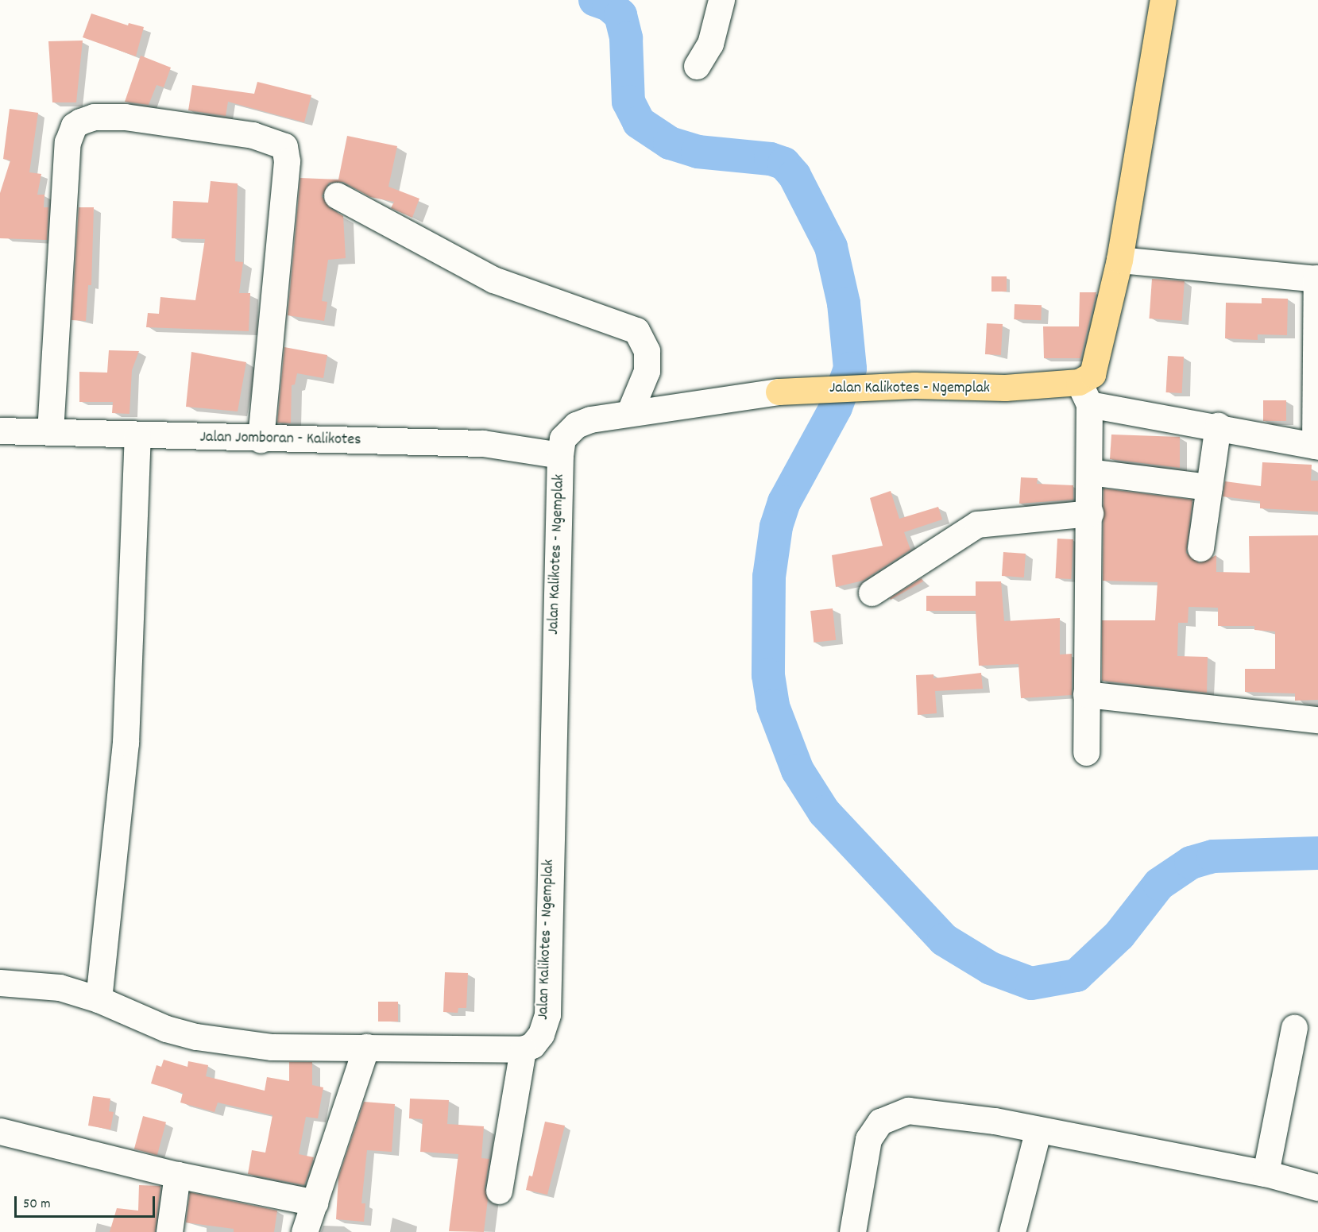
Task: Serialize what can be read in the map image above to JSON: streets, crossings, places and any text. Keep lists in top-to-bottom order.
{
  "streets": {
    "main road": ["Jalan Kalikotes - Ngemplak"],
    "street": ["Jalan Jomboran - Kalikotes"]
  },
  "crossings": [
    ["Jalan Kalikotes - Ngemplak", "Jalan Jomboran - Kalikotes"]
  ],
  "scale_bar": "50 m"
}
